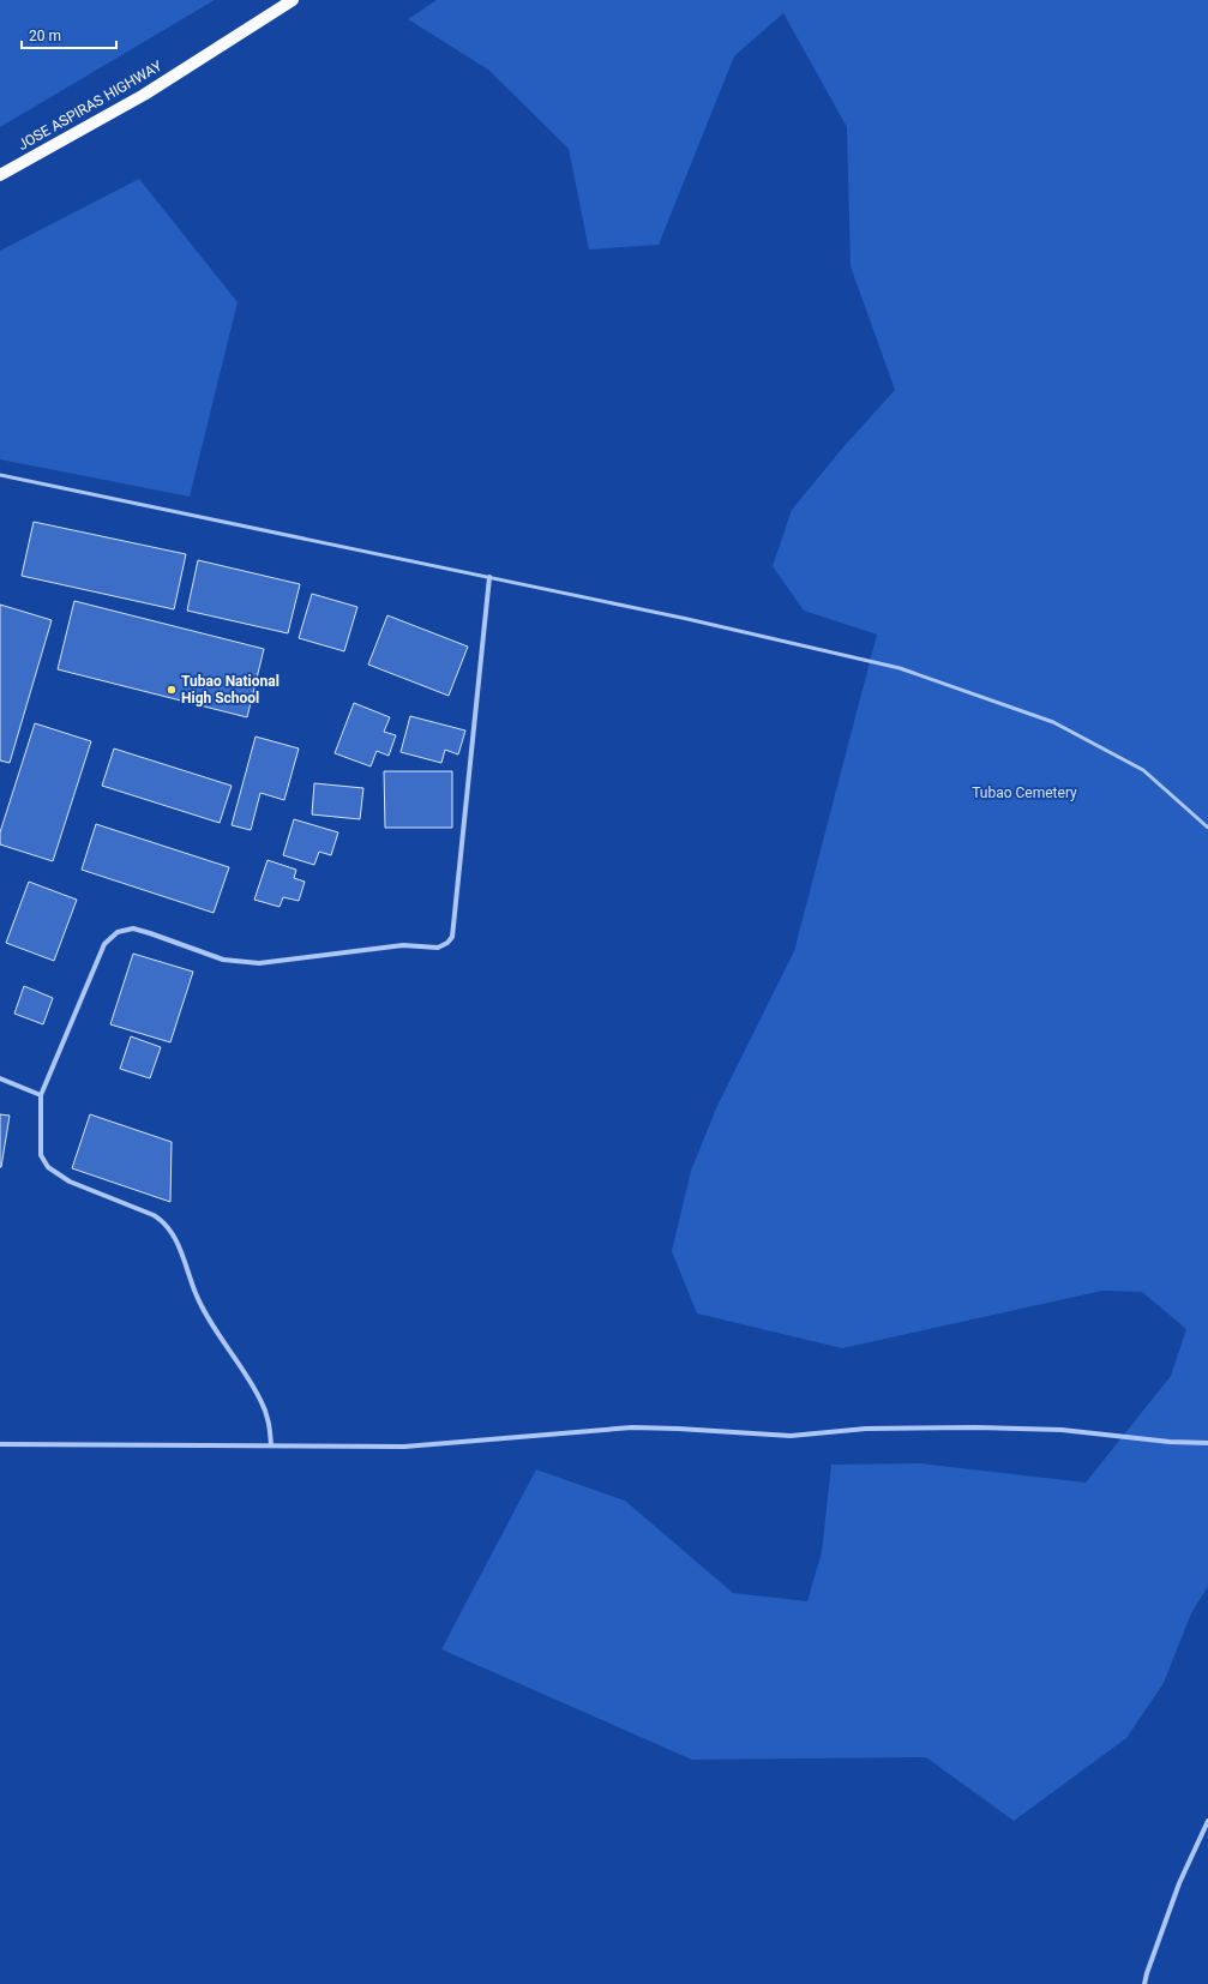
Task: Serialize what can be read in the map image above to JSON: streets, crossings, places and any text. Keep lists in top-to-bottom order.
{
  "streets": {
    "main road": ["JOSE ASPIRAS HIGHWAY"]
  },
  "parks": ["Tubao Cemetery"],
  "places": ["Tubao National High School"],
  "scale_bar": "20 m"
}
